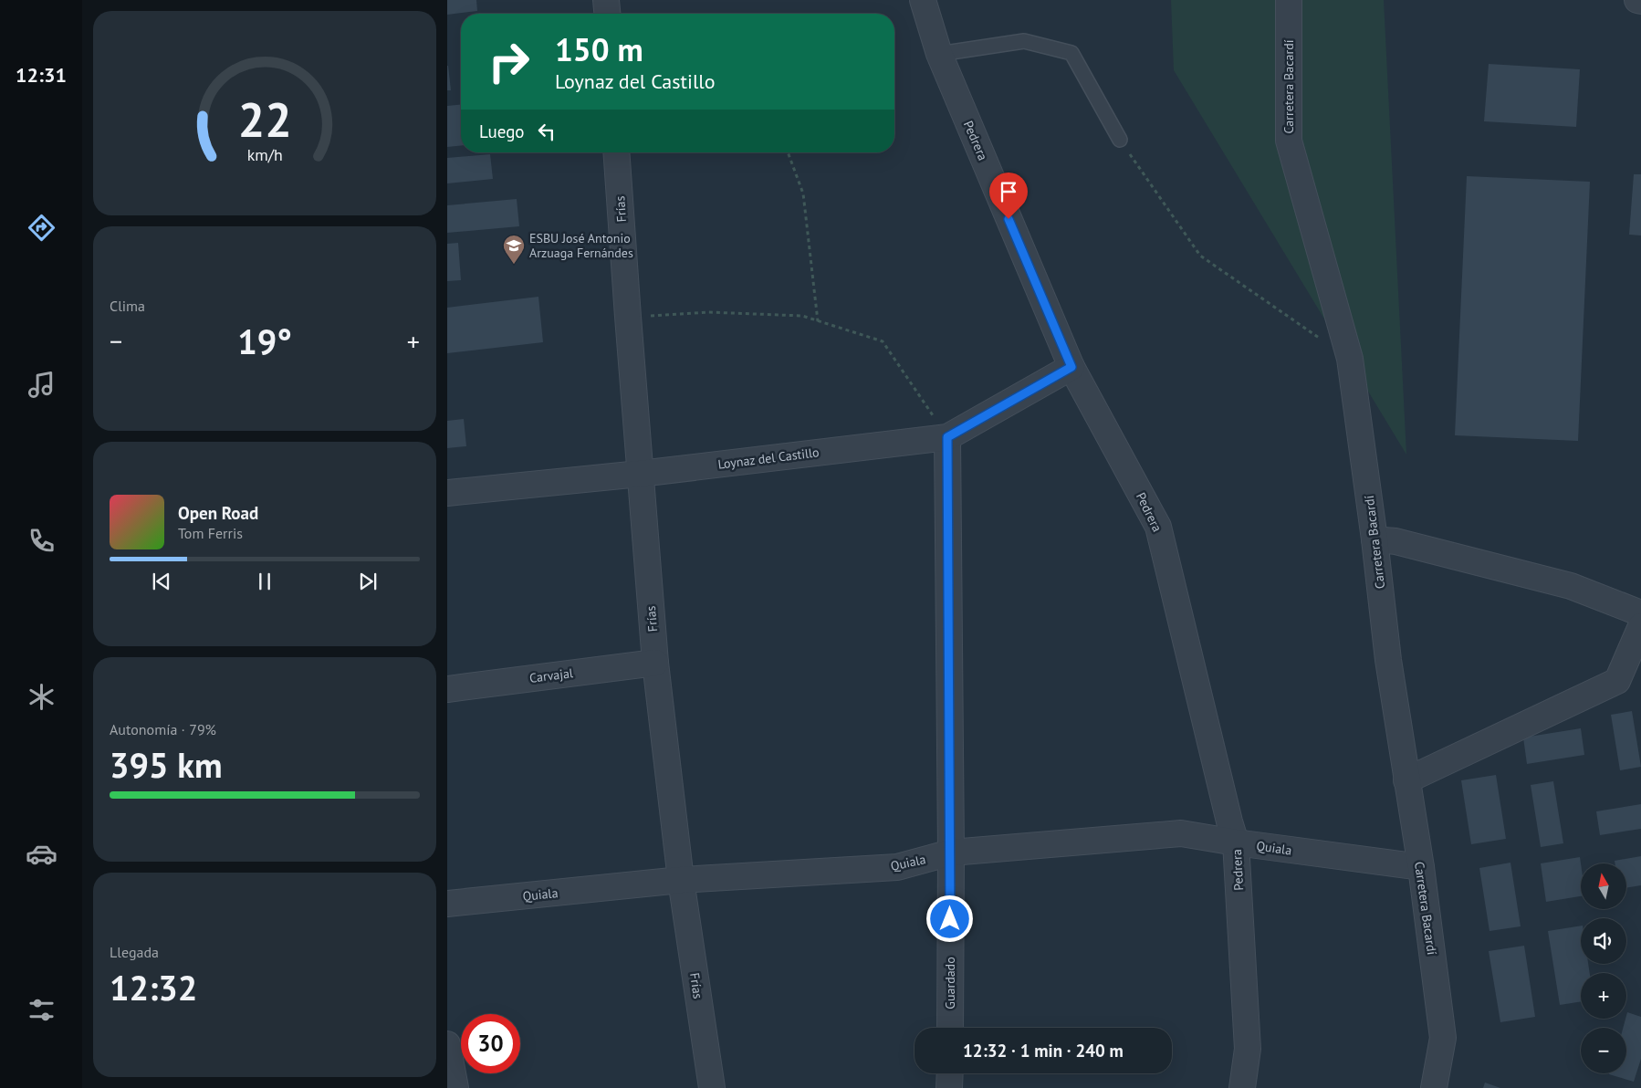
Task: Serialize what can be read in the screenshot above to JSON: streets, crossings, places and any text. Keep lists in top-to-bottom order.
{
  "streets": {
    "street": [
      "Carretera Bacardí",
      "Pedrera",
      "Frías",
      "Loynaz del Castillo",
      "Carvajal",
      "Quiala",
      "Guardado"
    ]
  },
  "crossings": [
    ["Carretera Bacardí", "Quiala"],
    ["Pedrera", "Loynaz del Castillo"],
    ["Pedrera", "Quiala"],
    ["Frías", "Loynaz del Castillo"],
    ["Frías", "Carvajal"],
    ["Frías", "Quiala"],
    ["Loynaz del Castillo", "Guardado"],
    ["Quiala", "Guardado"]
  ],
  "places": {
    "school or university": ["ESBU José Antonio Arzuaga Fernándes"]
  },
  "north": "top",
  "page": {
    "tabs": "12:31",
    "turn": ["150 m", "Loynaz del Castillo"],
    "then": "Luego",
    "tile": [
      "Clima",
      ["Autonomía · 79%", "395 km"],
      ["Llegada", "12:32"]
    ],
    "heat": ["−", "19°", "+"],
    "song": ["Open Road", "Tom Ferris"],
    "map_buttons": ["+", "−"],
    "limit": "30",
    "trip": "12:32 · 1 min · 240 m",
    "gauge": ["22", "km/h"]
  }
}
